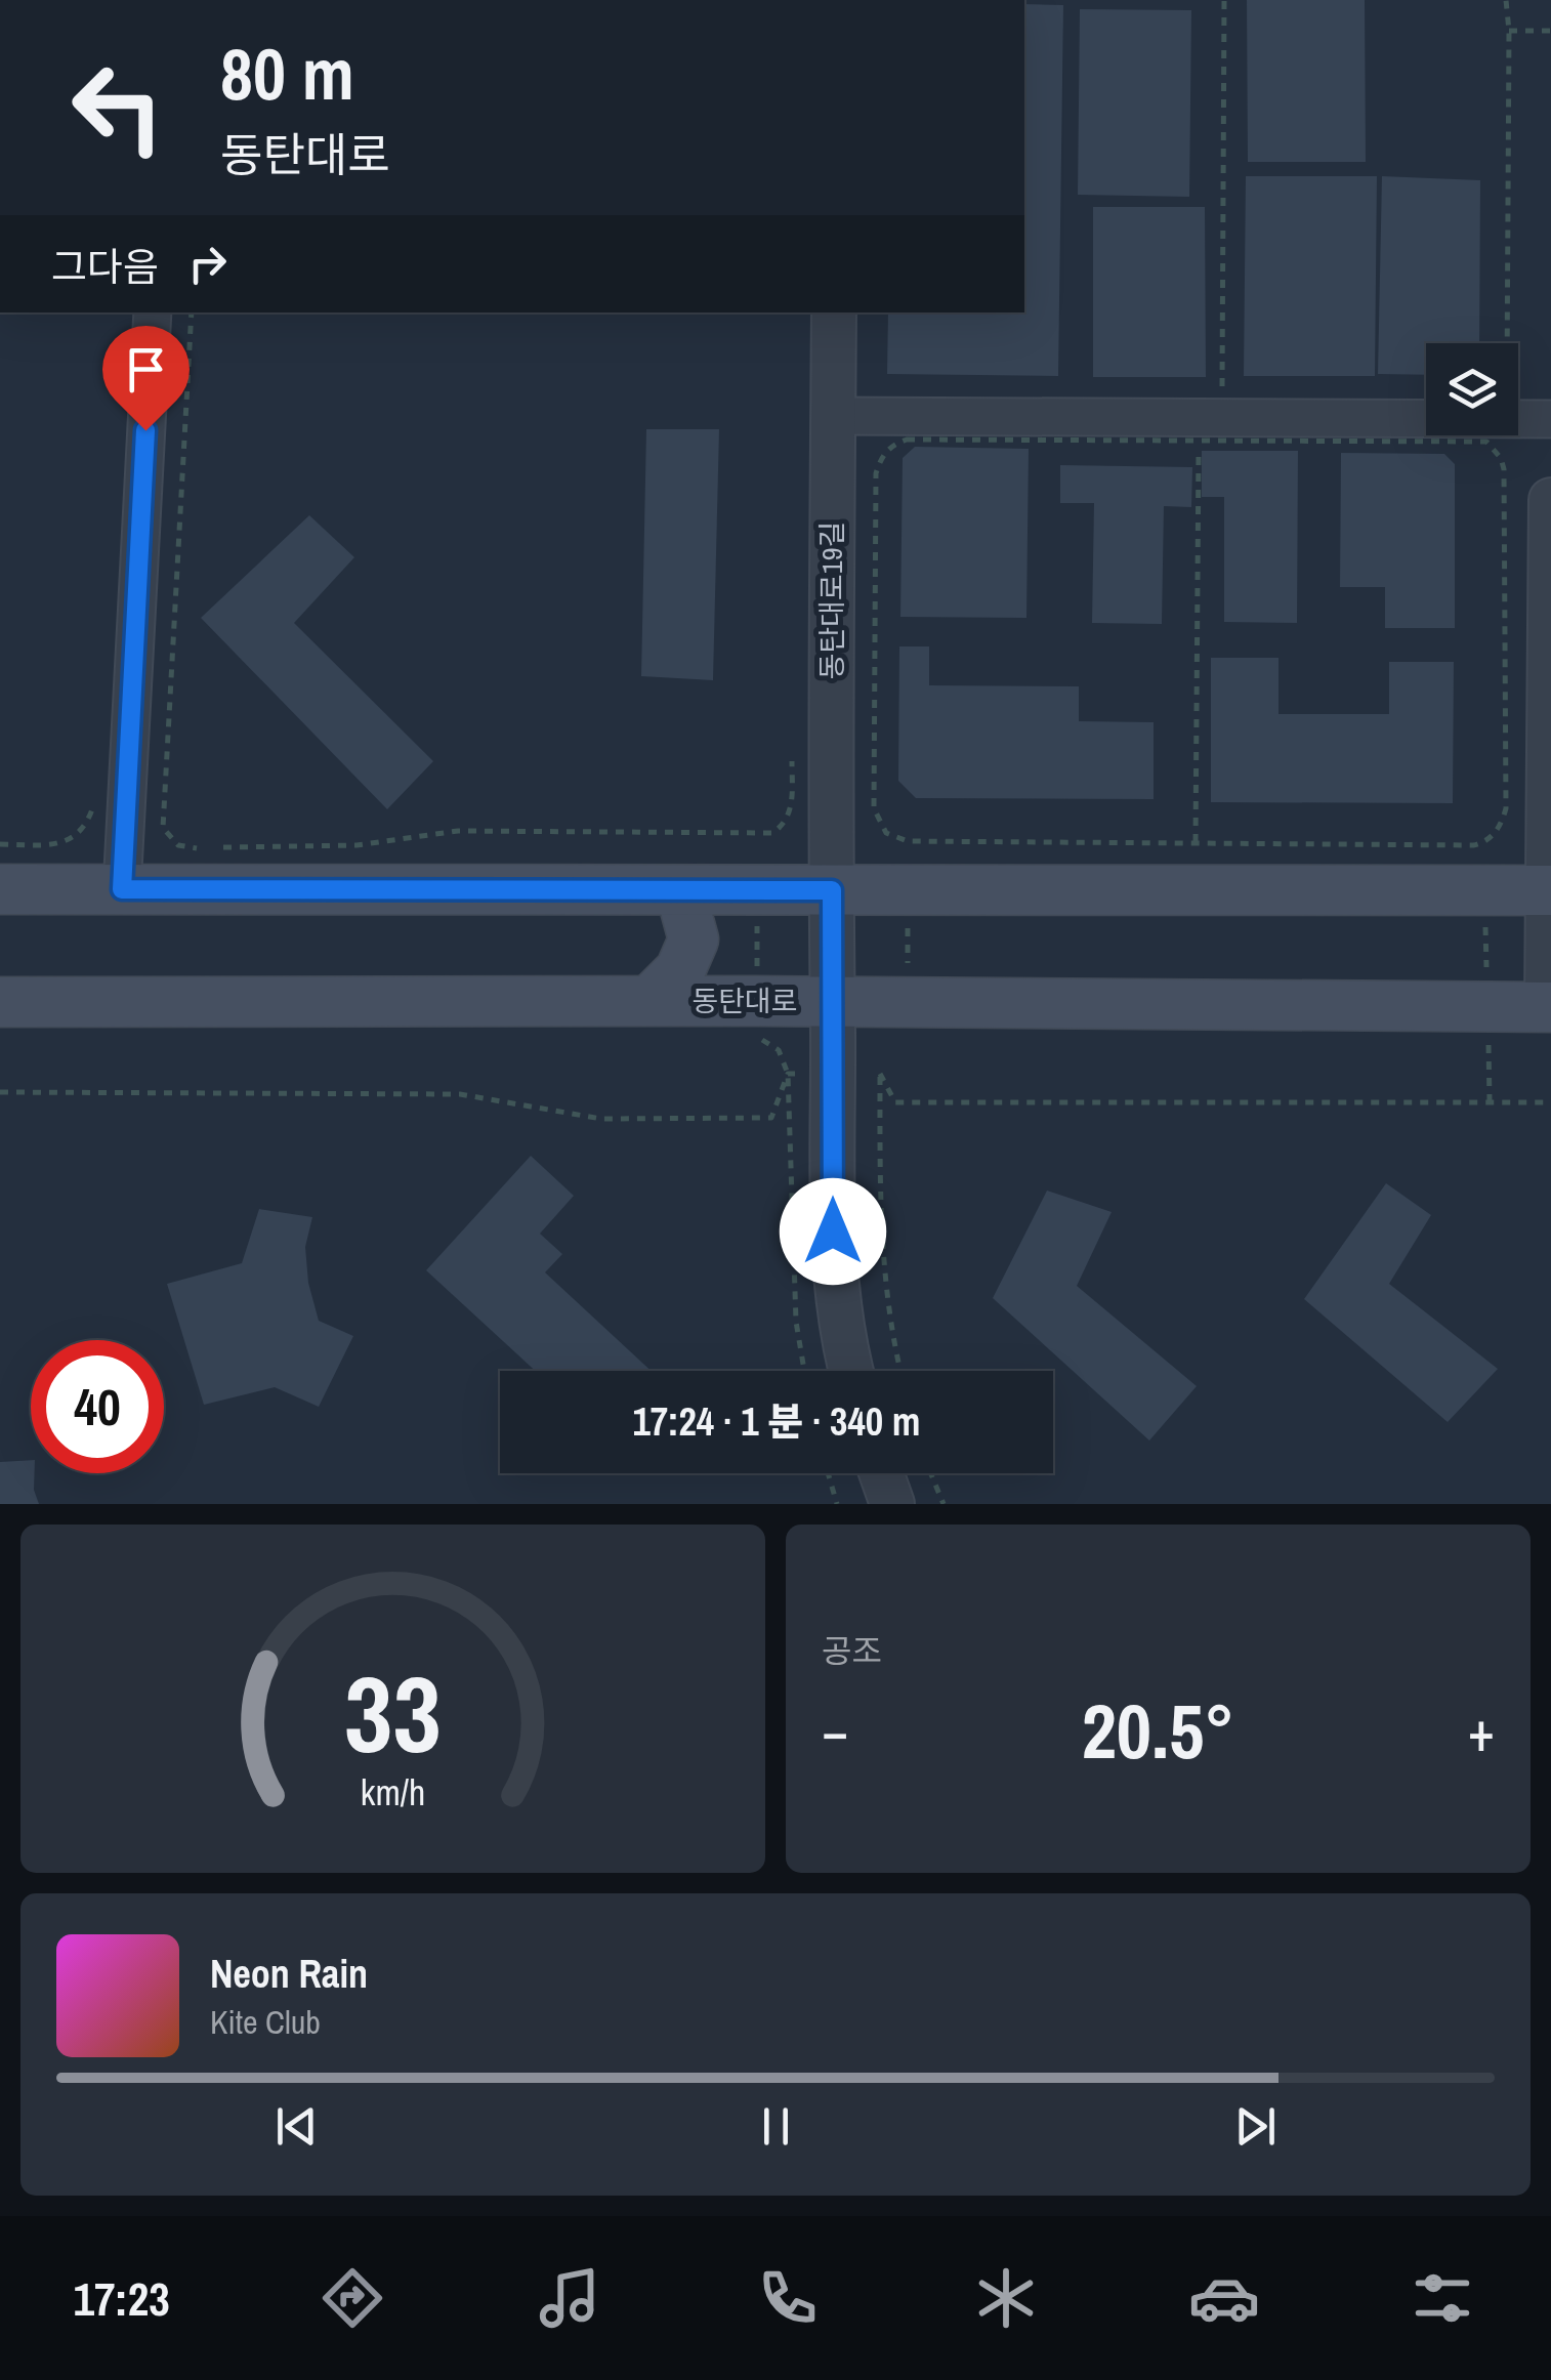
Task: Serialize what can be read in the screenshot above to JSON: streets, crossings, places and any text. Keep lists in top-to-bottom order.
{
  "streets": {
    "main road": ["동탄대로"],
    "street": ["동탄대로19길"]
  },
  "crossings": [
    ["동탄대로19길", "동탄대로"]
  ],
  "page": {
    "turn": ["80 m", "동탄대로"],
    "then": "그다음",
    "limit": "40",
    "trip": "17:24 · 1 분 · 340 m",
    "tile": "공조",
    "heat": ["−", "20.5°", "+"],
    "song": ["Neon Rain", "Kite Club"],
    "tabs": "17:23",
    "gauge": ["33", "km/h"]
  }
}
